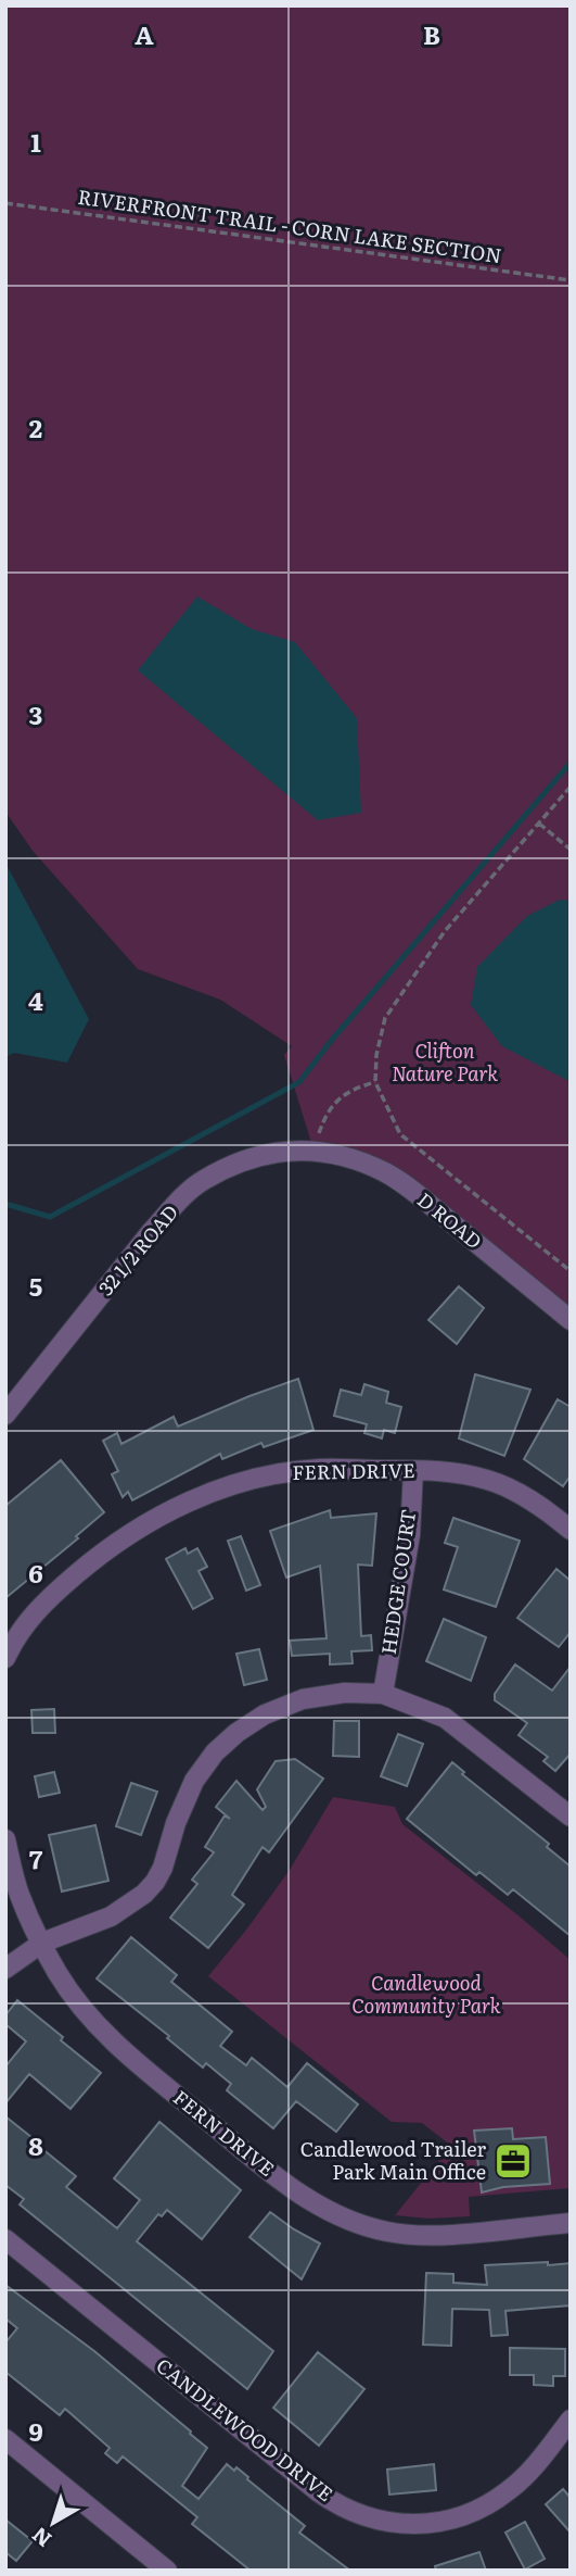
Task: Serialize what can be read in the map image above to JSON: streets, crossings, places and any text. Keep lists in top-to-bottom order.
{
  "streets": {
    "street": [
      "D ROAD",
      "32 1/2 ROAD",
      "FERN DRIVE",
      "HEDGE COURT",
      "CANDLEWOOD DRIVE"
    ],
    "path": ["RIVERFRONT TRAIL - CORN LAKE SECTION"]
  },
  "crossings": [
    ["D ROAD", "32 1/2 ROAD"],
    ["FERN DRIVE", "HEDGE COURT"]
  ],
  "parks": ["Clifton Nature Park", "Candlewood Community Park"],
  "places": {
    "office": ["Candlewood Trailer Park Main Office"]
  },
  "north": "bottom left",
  "grid": {
    "columns": ["A", "B"],
    "rows": [
      "1",
      "2",
      "3",
      "4",
      "5",
      "6",
      "7",
      "8",
      "9"
    ]
  }
}
